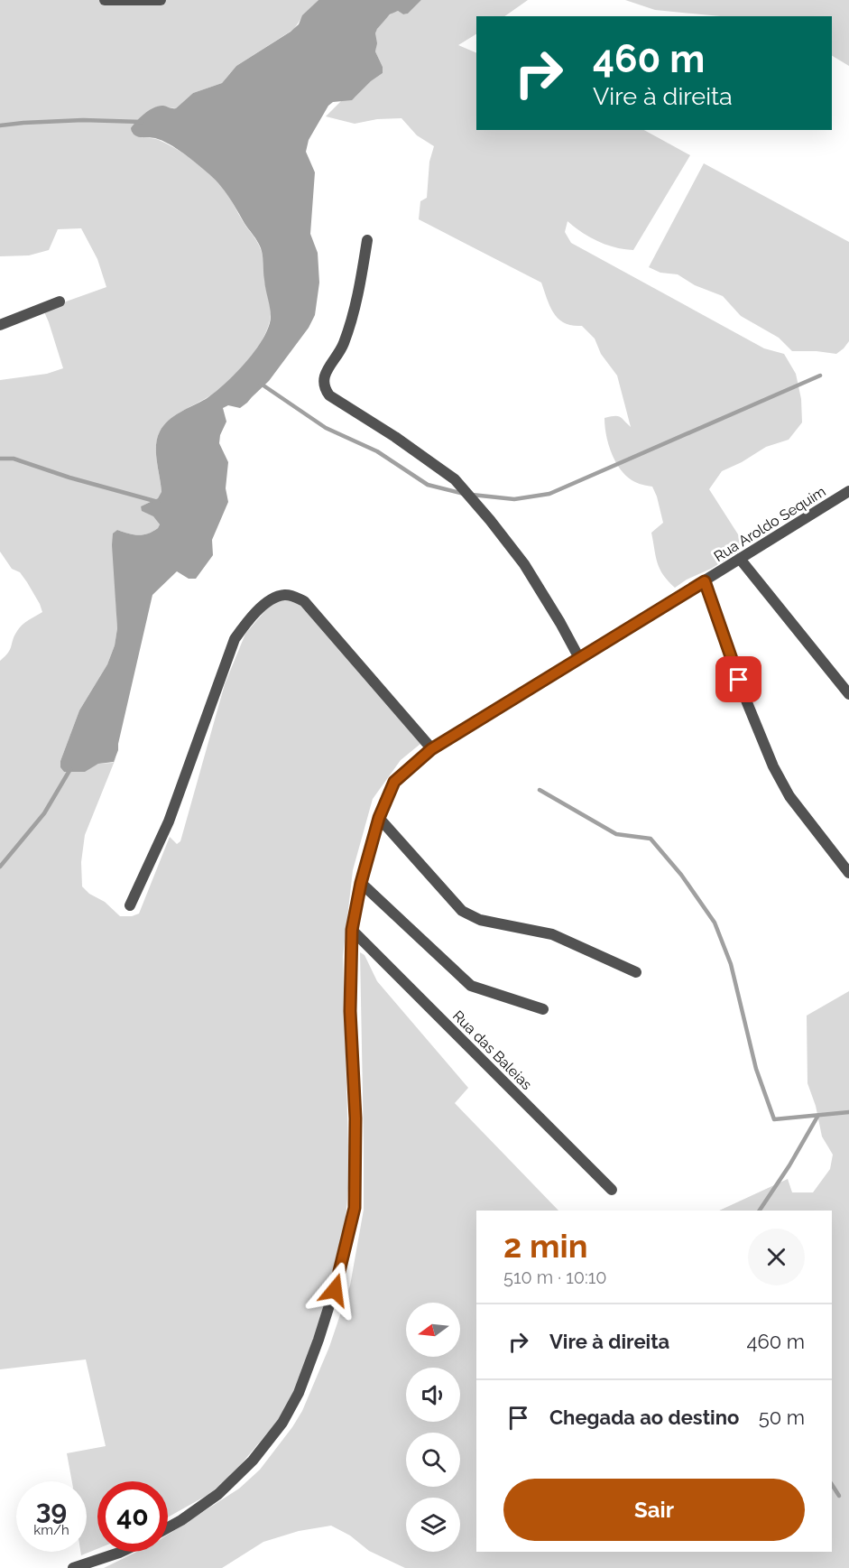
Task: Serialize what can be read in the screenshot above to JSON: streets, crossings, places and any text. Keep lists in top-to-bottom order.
{
  "streets": {
    "street": ["Rua Aroldo Sequim", "Rua das Baleias"]
  },
  "crossings": [
    ["Rua Aroldo Sequim", "Rua das Baleias"]
  ],
  "north": "left",
  "page": {
    "turn": ["460 m", "Vire à direita"],
    "heading": ["2 min", "510 m · 10:10"],
    "list": [
      {
        "name": "Vire à direita",
        "value": "460 m"
      },
      {
        "name": "Chegada ao destino",
        "value": "50 m"
      }
    ],
    "buttons": "Sair",
    "speed": "39 km/h",
    "limit": "40"
  }
}
